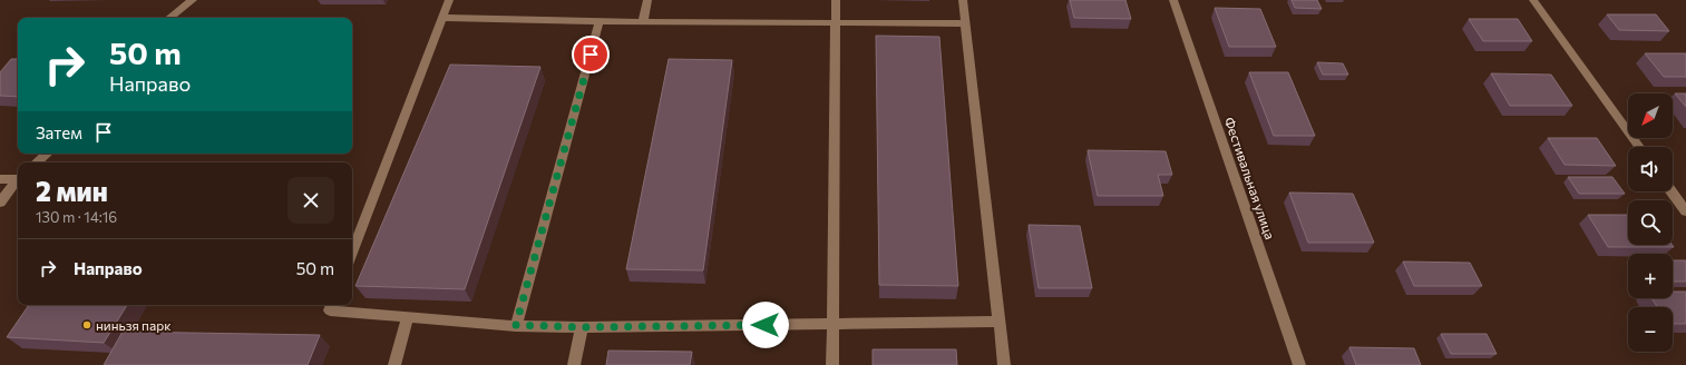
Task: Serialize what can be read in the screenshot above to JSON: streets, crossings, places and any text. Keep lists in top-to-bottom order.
{
  "streets": {
    "street": ["Фестивальная улица"]
  },
  "places": ["ниньзя парк"],
  "north": "bottom left",
  "page": {
    "turn": ["50 m", "Направо"],
    "map_buttons": ["+", "−"],
    "then": "Затем",
    "heading": ["2 мин", "130 m · 14:16"],
    "list": [
      {
        "name": "Направо",
        "value": "50 m"
      }
    ]
  }
}
